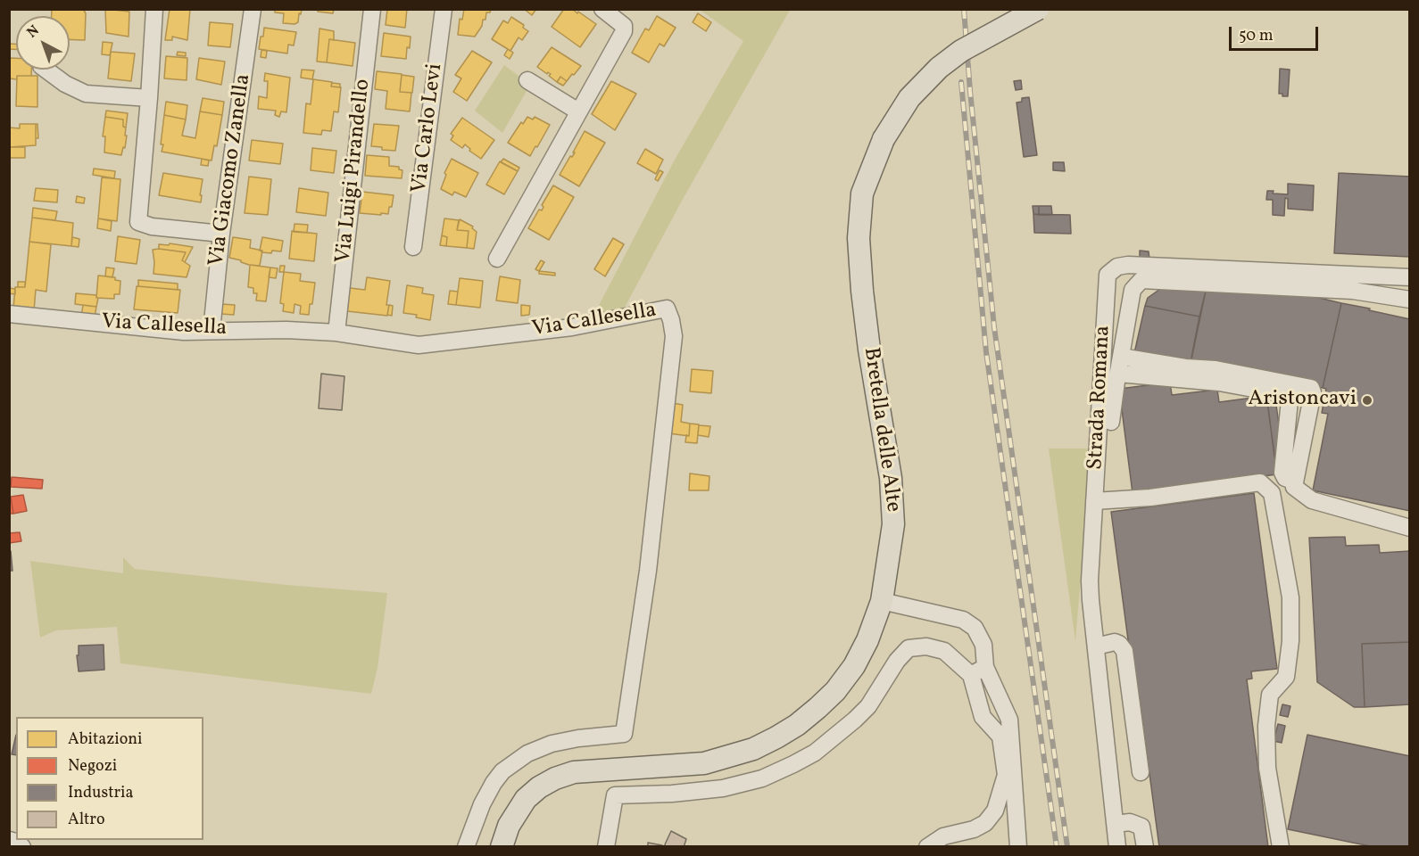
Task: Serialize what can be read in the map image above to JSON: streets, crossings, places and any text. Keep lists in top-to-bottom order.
{
  "streets": {
    "main road": ["Bretella delle Alte"],
    "street": [
      "Via Carlo Levi",
      "Via Giacomo Zanella",
      "Via Luigi Pirandello",
      "Via Callesella",
      "Strada Romana"
    ]
  },
  "crossings": [
    ["Via Giacomo Zanella", "Via Callesella"],
    ["Via Luigi Pirandello", "Via Callesella"]
  ],
  "places": ["Aristoncavi"],
  "legend": [
    "Abitazioni",
    "Negozi",
    "Industria",
    "Altro"
  ],
  "scale_bar": "50 m",
  "north": "top left"
}
